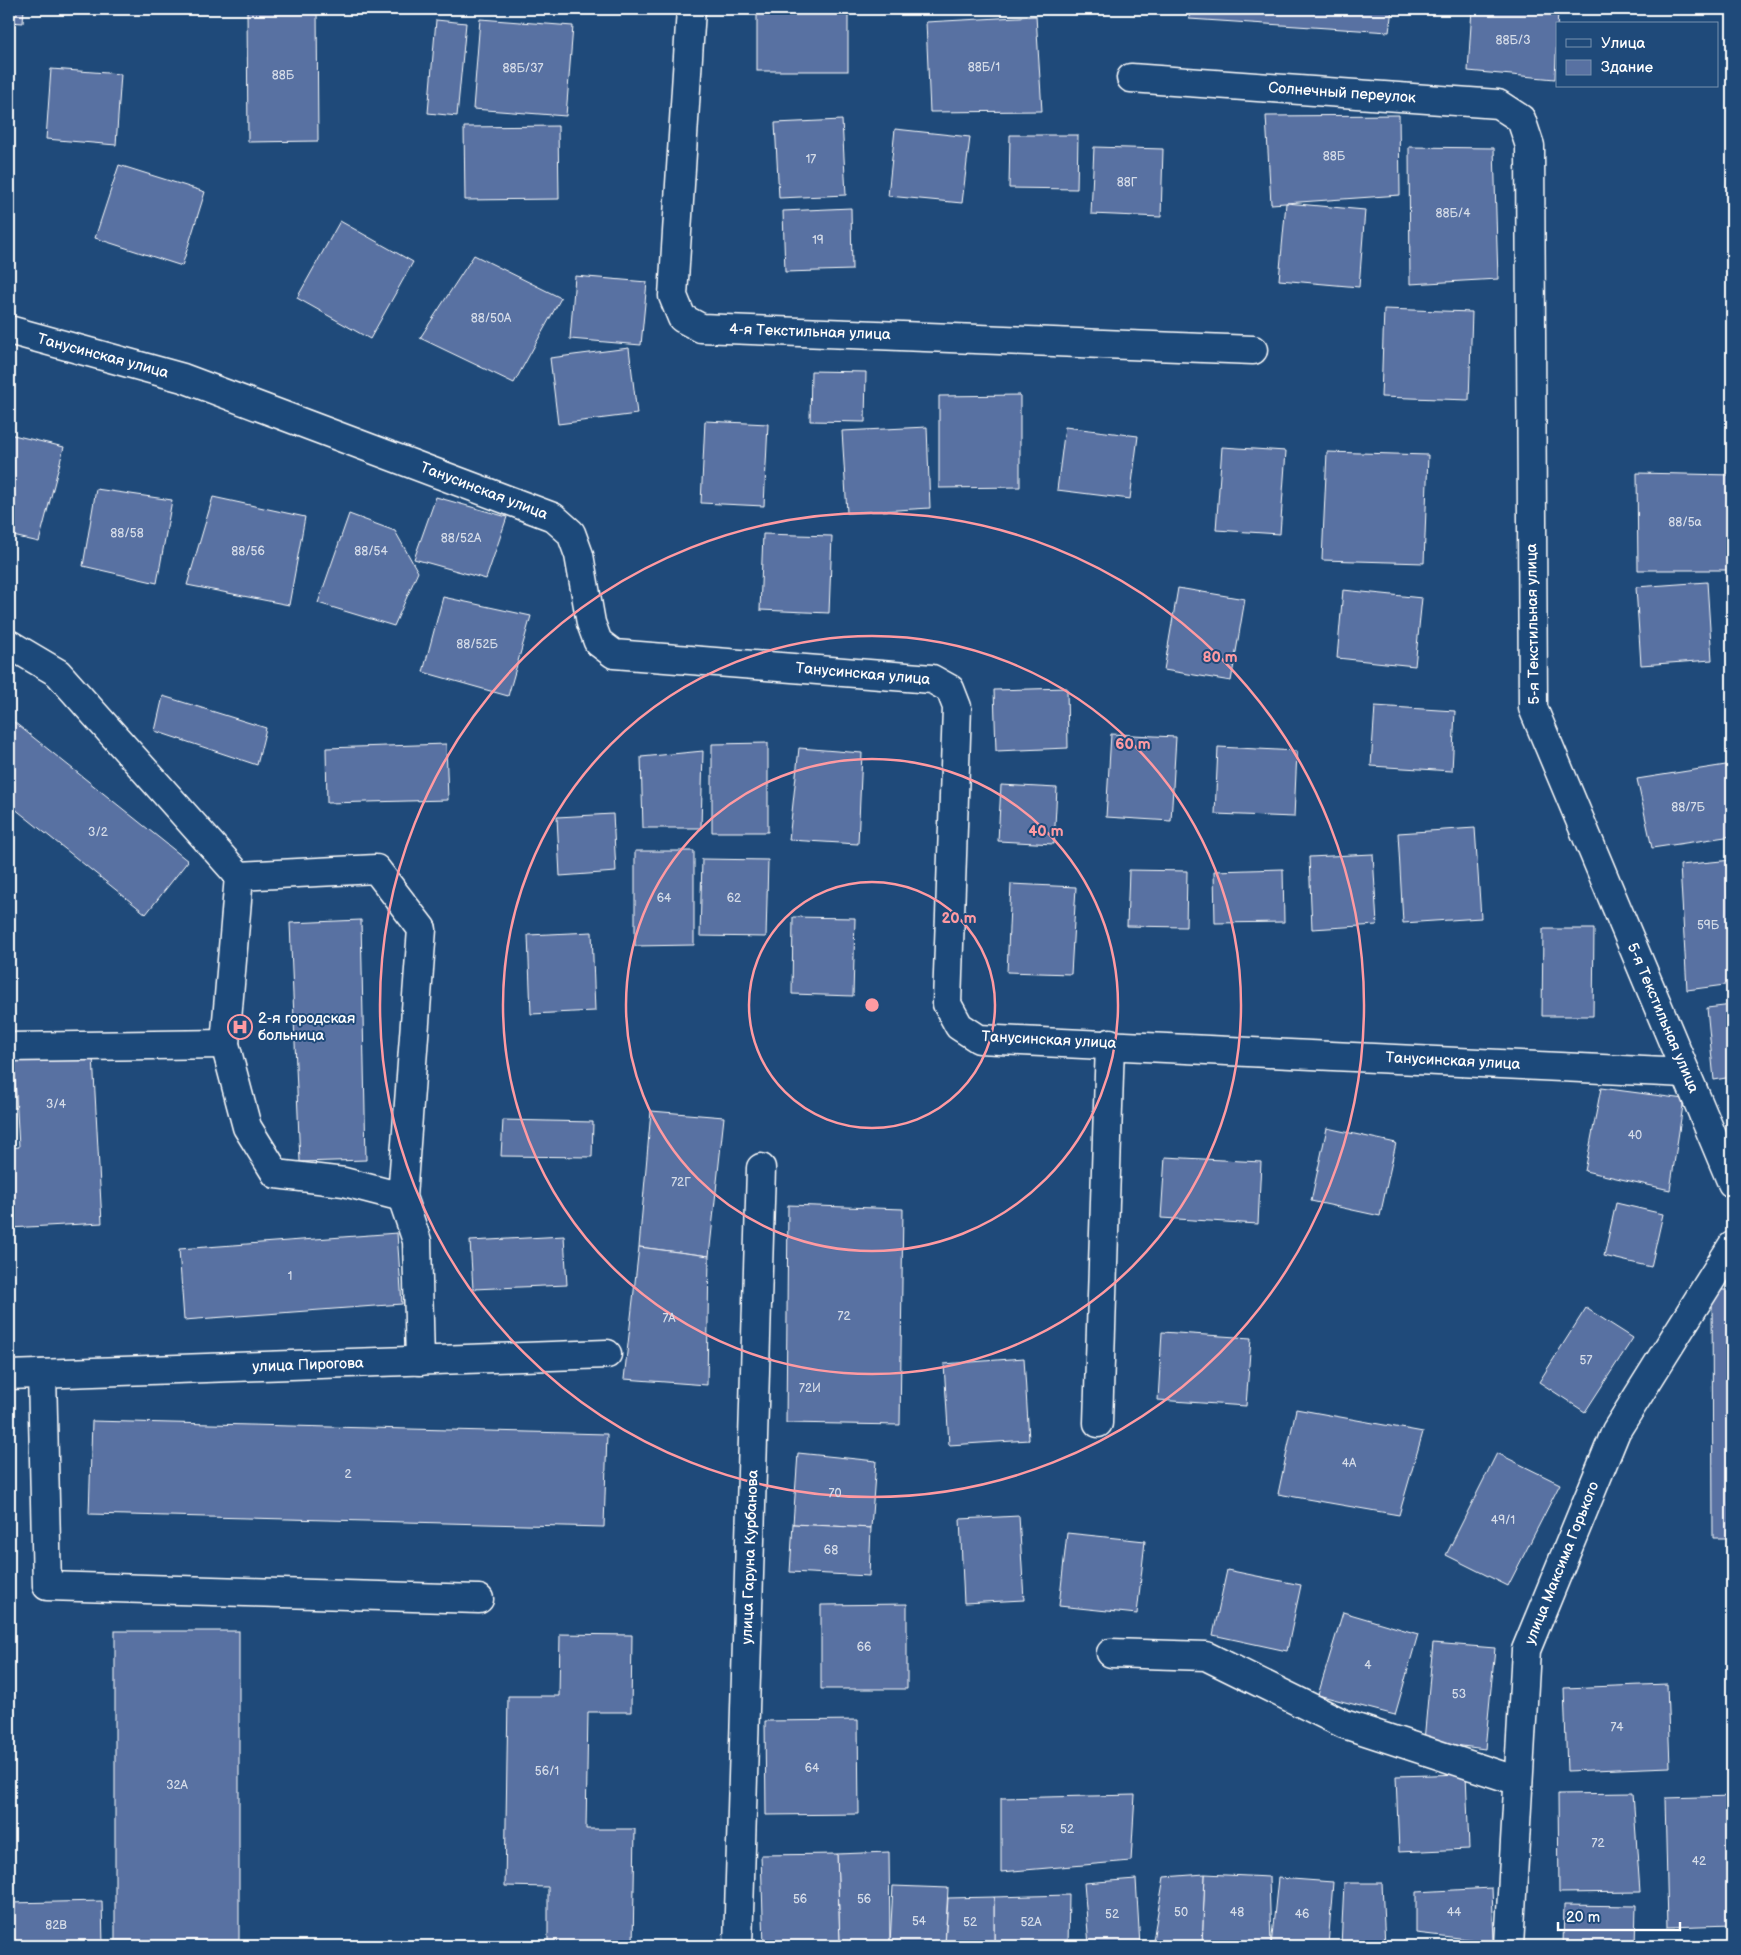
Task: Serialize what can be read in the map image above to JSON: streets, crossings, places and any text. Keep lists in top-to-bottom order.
{
  "streets": {
    "street": [
      "Солнечный переулок",
      "4-я Текстильная улица",
      "Танусинская улица",
      "5-я Текстильная улица",
      "улица Пирогова",
      "улица Гаруна Курбанова",
      "улица Максима Горького"
    ]
  },
  "crossings": [
    ["Солнечный переулок", "5-я Текстильная улица"],
    ["Танусинская улица", "5-я Текстильная улица"]
  ],
  "places": {
    "hospital": ["2-я городская больница"]
  },
  "house_numbers": [
    "88Б/3",
    "88Б/1",
    "88Б/37",
    "88Б",
    "88Б",
    "17",
    "88Г",
    "88Б/4",
    "19",
    "88/50А",
    "88/5а",
    "88/58",
    "88/52А",
    "88/56",
    "88/54",
    "88/52Б",
    "88/7Б",
    "3/2",
    "64",
    "62",
    "59Б",
    "3/4",
    "40",
    "72Г",
    "1",
    "72",
    "7А",
    "57",
    "72И",
    "4А",
    "2",
    "70",
    "49/1",
    "68",
    "66",
    "4",
    "53",
    "74",
    "64",
    "56/1",
    "32А",
    "52",
    "72",
    "42",
    "56",
    "56",
    "50",
    "48",
    "44",
    "52",
    "46",
    "54",
    "52",
    "52А",
    "82В"
  ],
  "legend": ["Улица", "Здание"],
  "scale_bar": "20 m",
  "rings": [
    "80 m",
    "60 m",
    "40 m",
    "20 m"
  ]
}
